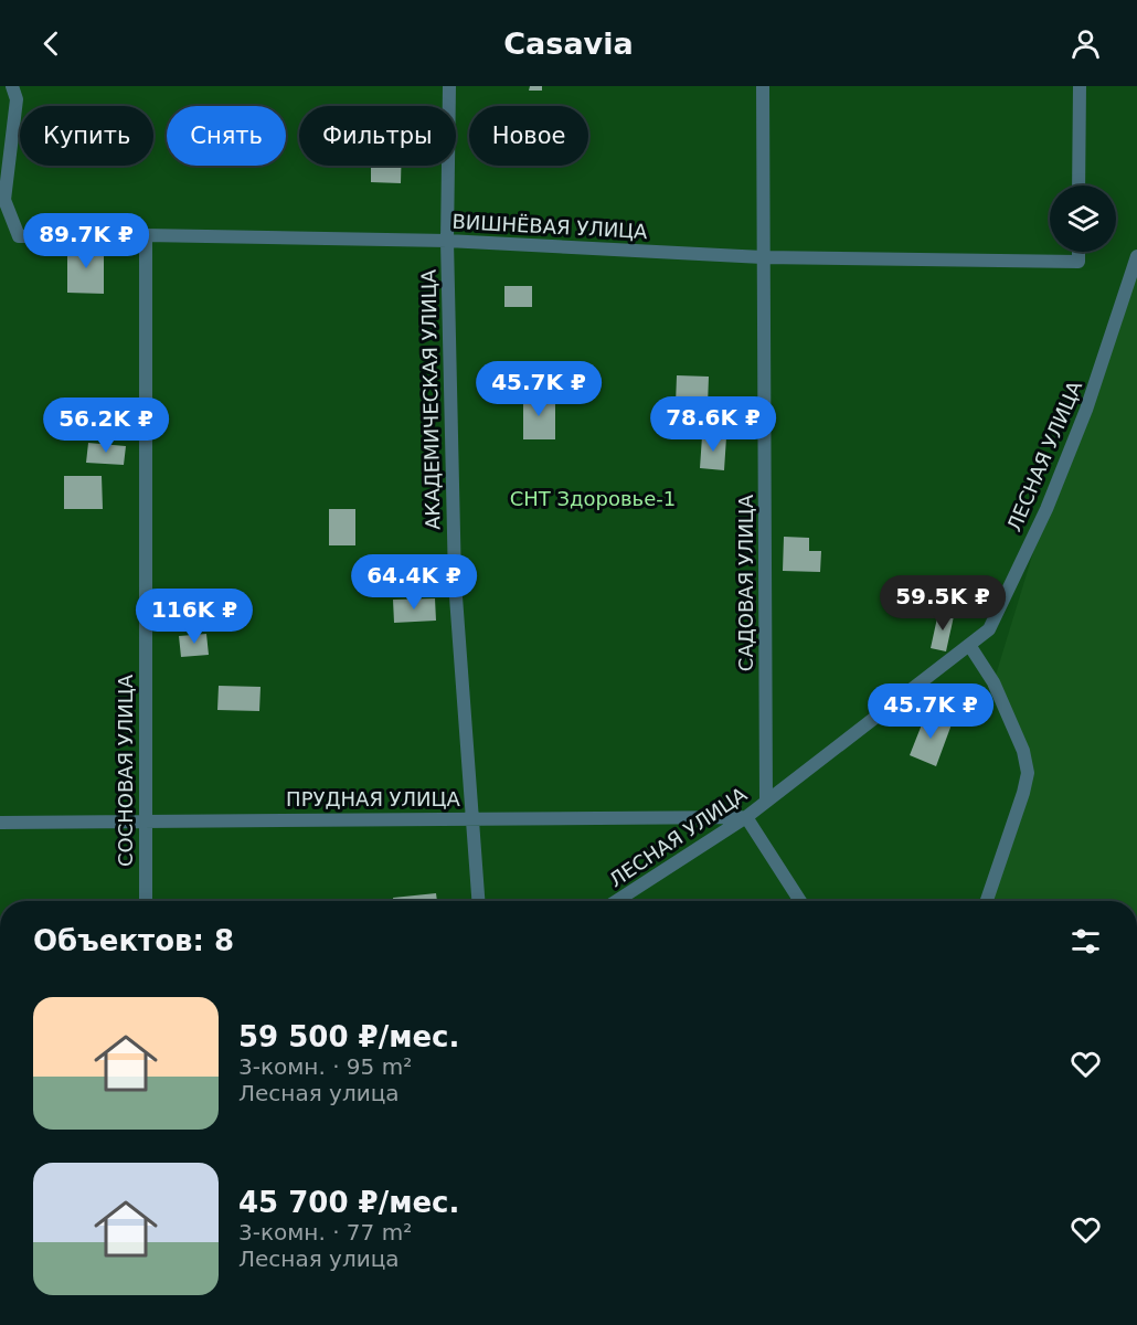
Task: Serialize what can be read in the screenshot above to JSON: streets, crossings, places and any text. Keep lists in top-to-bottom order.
{
  "streets": {
    "street": [
      "ВИШНЁВАЯ УЛИЦА",
      "АКАДЕМИЧЕСКАЯ УЛИЦА",
      "ЛЕСНАЯ УЛИЦА",
      "САДОВАЯ УЛИЦА",
      "СОСНОВАЯ УЛИЦА",
      "ПРУДНАЯ УЛИЦА"
    ]
  },
  "crossings": [
    ["ВИШНЁВАЯ УЛИЦА", "АКАДЕМИЧЕСКАЯ УЛИЦА"],
    ["ВИШНЁВАЯ УЛИЦА", "САДОВАЯ УЛИЦА"],
    ["ВИШНЁВАЯ УЛИЦА", "СОСНОВАЯ УЛИЦА"],
    ["АКАДЕМИЧЕСКАЯ УЛИЦА", "ПРУДНАЯ УЛИЦА"],
    ["ЛЕСНАЯ УЛИЦА", "САДОВАЯ УЛИЦА"],
    ["ЛЕСНАЯ УЛИЦА", "ПРУДНАЯ УЛИЦА"],
    ["СОСНОВАЯ УЛИЦА", "ПРУДНАЯ УЛИЦА"]
  ],
  "parks": ["СНТ Здоровье-1"],
  "page": {
    "header": "Casavia",
    "chip": [
      "Купить",
      "Снять",
      "Фильтры",
      "Новое"
    ],
    "price": [
      "89.7K ₽",
      "45.7K ₽",
      "78.6K ₽",
      "56.2K ₽",
      "64.4K ₽",
      "59.5K ₽",
      "116K ₽",
      "45.7K ₽"
    ],
    "heading": "Объектов: 8",
    "list": [
      {
        "name": "59 500 ₽/мес.",
        "note": "3-комн. · 95 m² · Лесная улица"
      },
      {
        "name": "45 700 ₽/мес.",
        "note": "3-комн. · 77 m² · Лесная улица"
      }
    ]
  }
}
